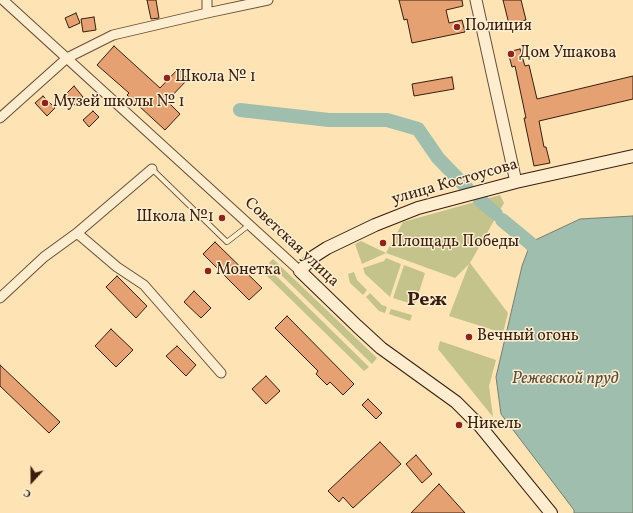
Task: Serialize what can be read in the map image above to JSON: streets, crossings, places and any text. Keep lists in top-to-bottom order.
{
  "streets": {
    "main road": ["улица Костоусова", "Советская улица"]
  },
  "crossings": [
    ["улица Костоусова", "Советская улица"]
  ],
  "districts": ["Реж"],
  "water": ["Режевской пруд"],
  "places": [
    "Полиция",
    "Дом Ушакова",
    "Школа № 1",
    "Музей школы № 1",
    "Школа №1",
    "Площадь Победы",
    "Монетка",
    "Вечный огонь",
    "Никель"
  ],
  "north": "bottom"
}
